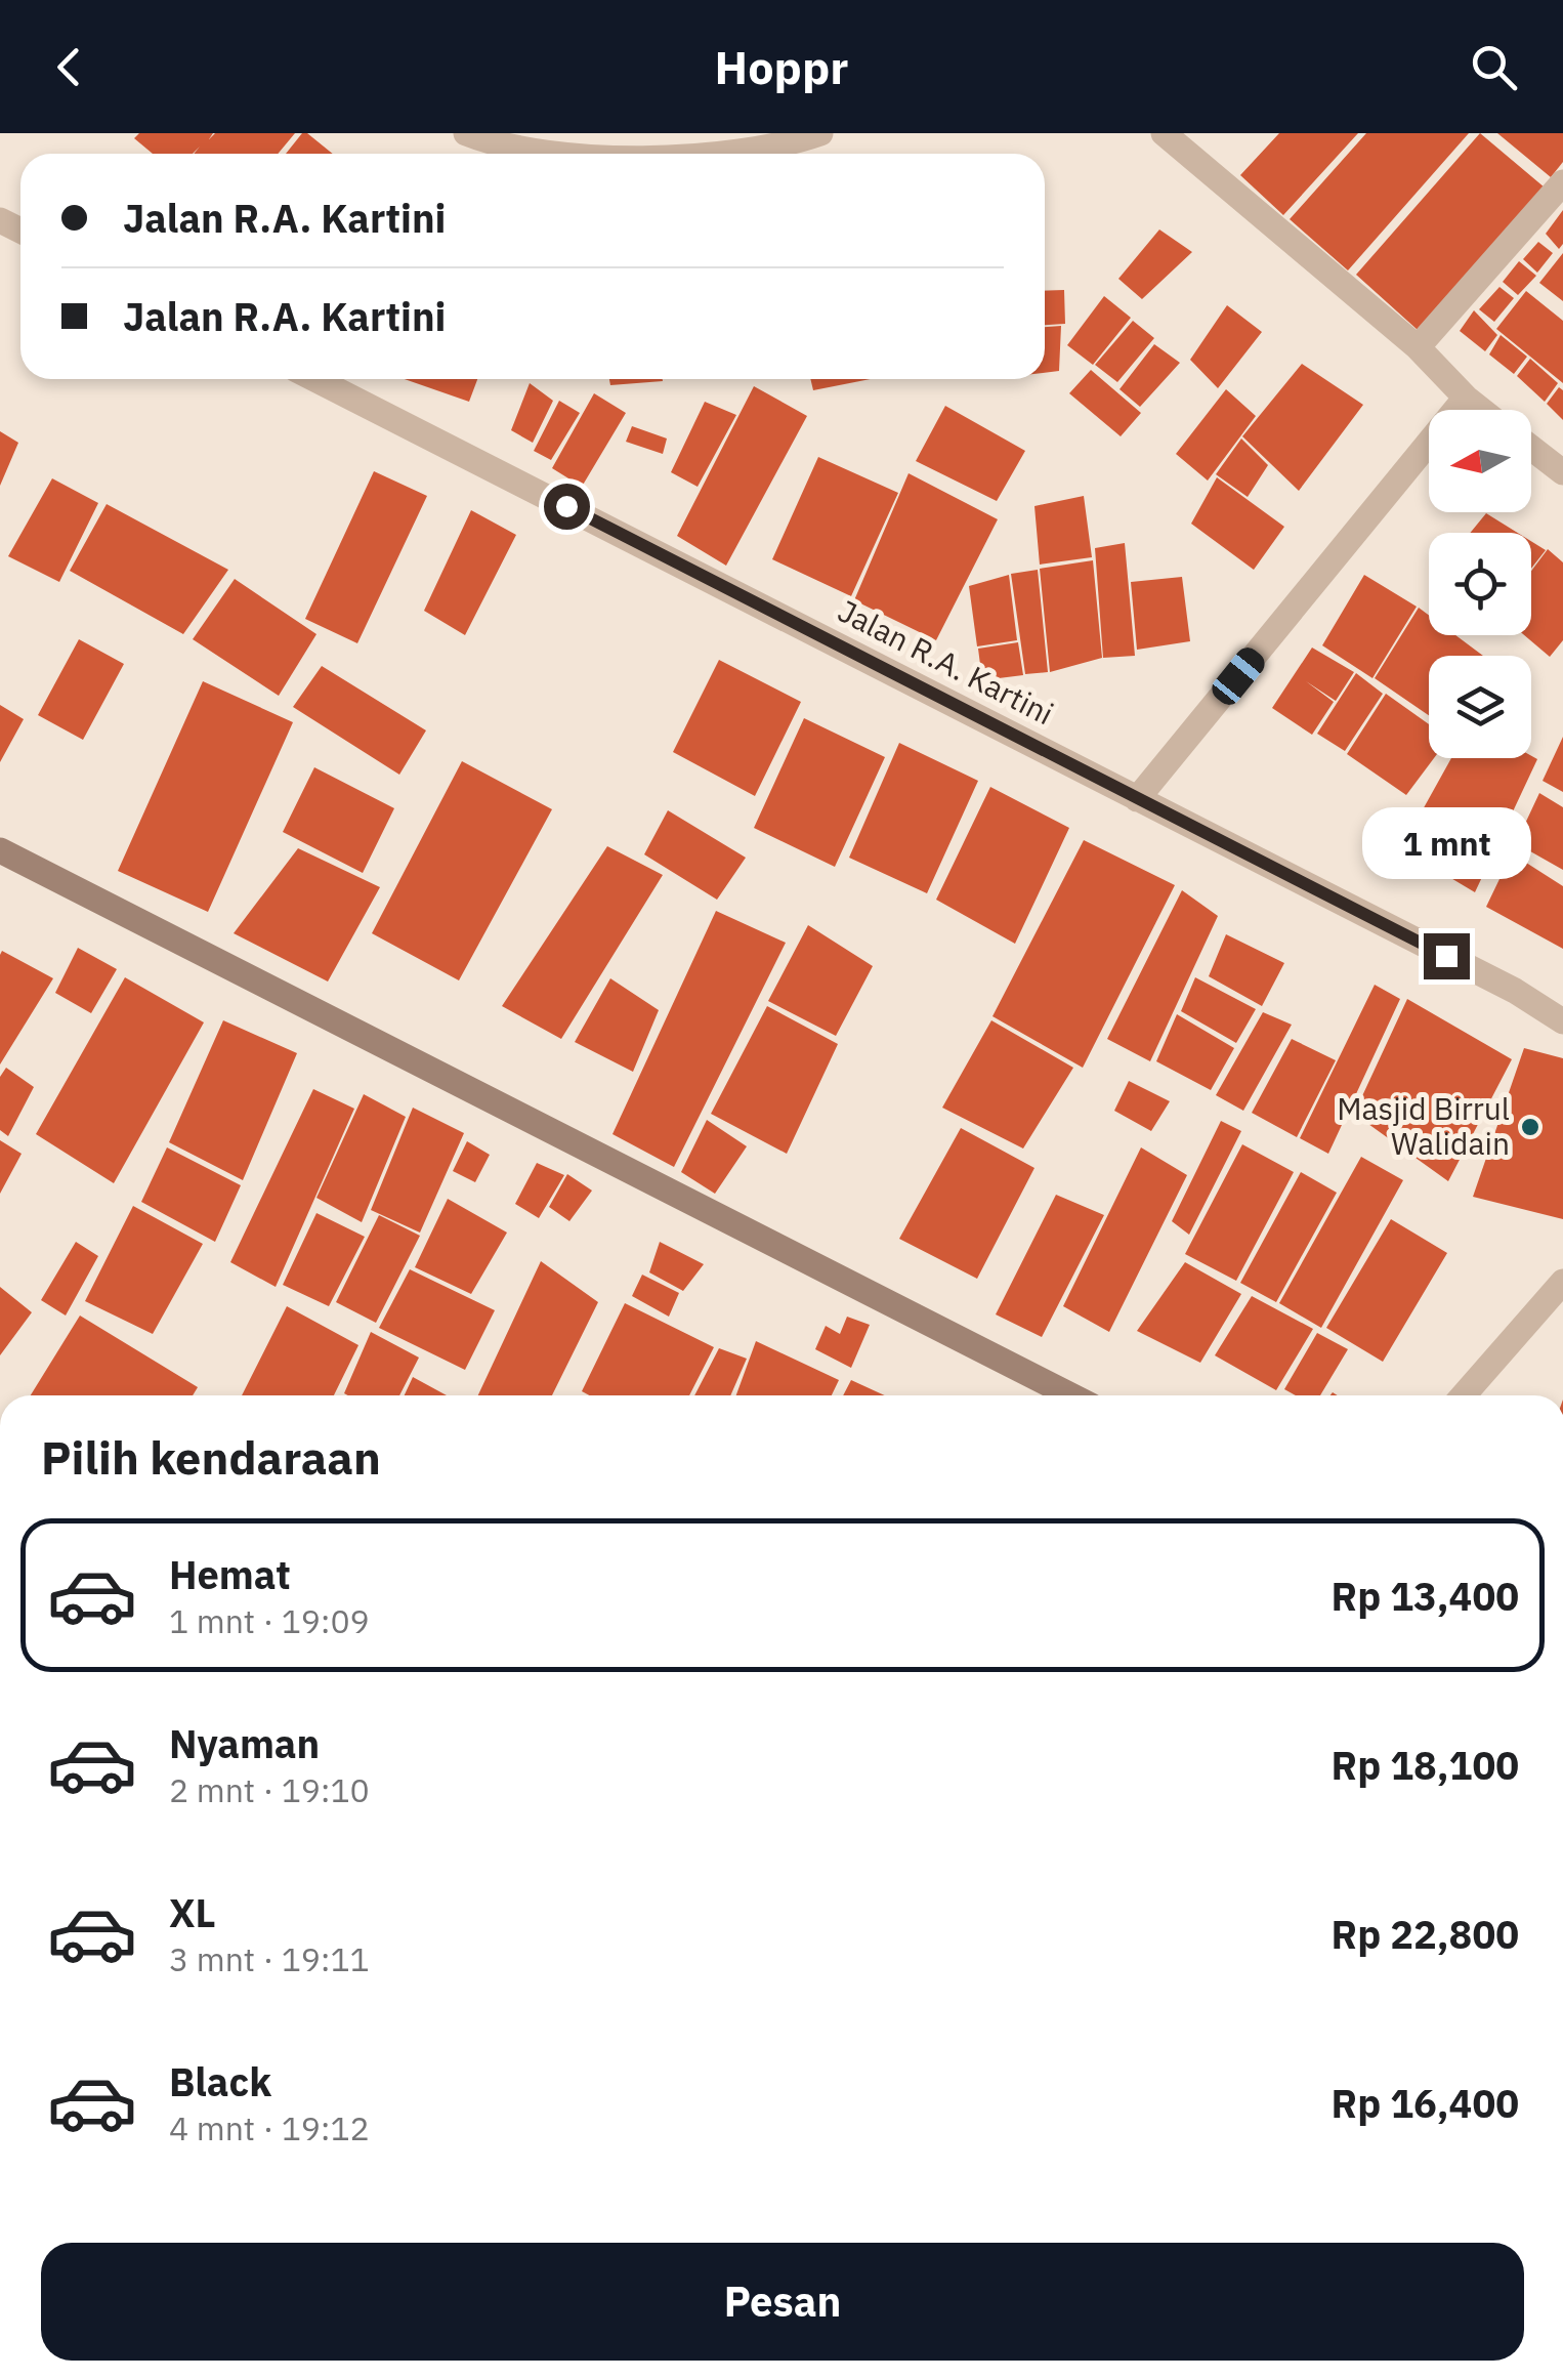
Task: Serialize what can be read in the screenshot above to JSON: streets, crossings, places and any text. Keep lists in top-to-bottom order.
{
  "streets": {
    "street": ["Jalan R.A. Kartini"]
  },
  "places": ["Masjid Birrul Walidain"],
  "north": "left",
  "page": {
    "header": "Hoppr",
    "banner": ["Jalan R.A. Kartini", "Jalan R.A. Kartini"],
    "bubble": "1 mnt",
    "heading": "Pilih kendaraan",
    "list": [
      {
        "name": "Hemat",
        "note": "1 mnt · 19:09",
        "value": "Rp 13,400"
      },
      {
        "name": "Nyaman",
        "note": "2 mnt · 19:10",
        "value": "Rp 18,100"
      },
      {
        "name": "XL",
        "note": "3 mnt · 19:11",
        "value": "Rp 22,800"
      },
      {
        "name": "Black",
        "note": "4 mnt · 19:12",
        "value": "Rp 16,400"
      }
    ],
    "buttons": "Pesan"
  }
}
